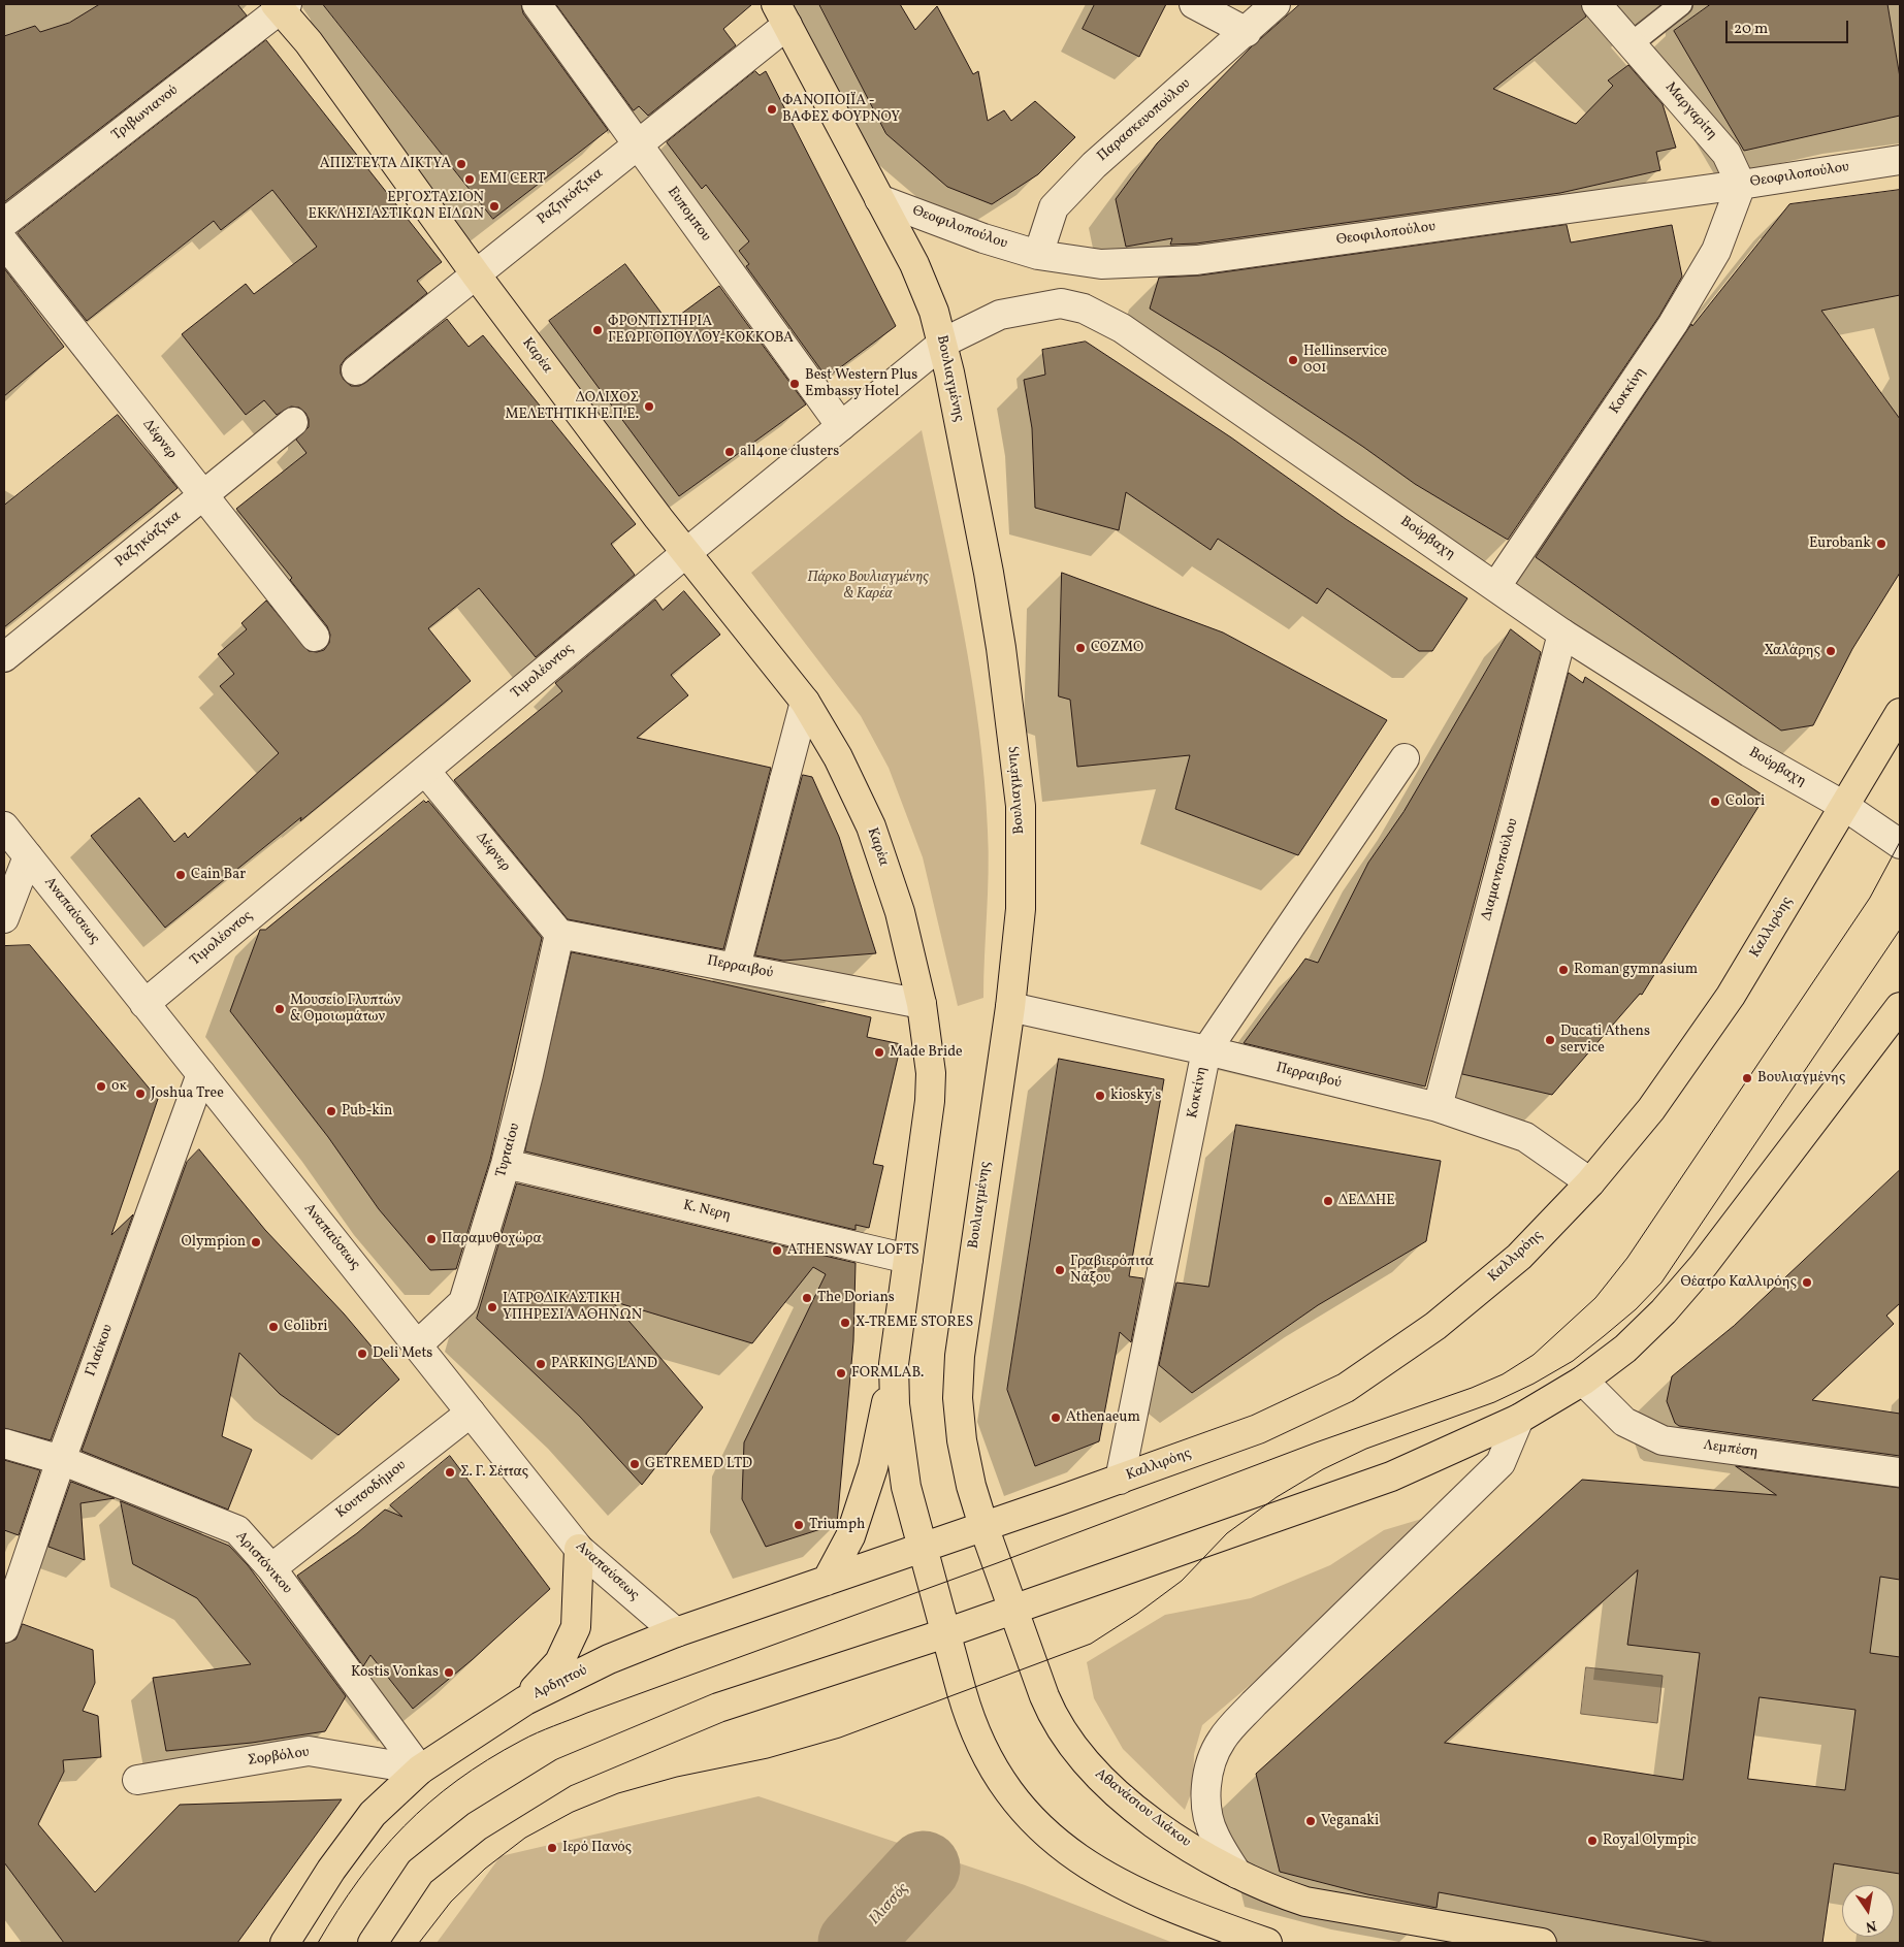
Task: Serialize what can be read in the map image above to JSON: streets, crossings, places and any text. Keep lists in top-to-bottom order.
{
  "streets": {
    "main road": [
      "Καρέα",
      "Βουλιαγμένης",
      "Καλλιρόης",
      "Αρδηττού",
      "Αθανάσιου Διάκου"
    ],
    "street": [
      "Μαργαρίτη",
      "Τριβωνιανού",
      "Παρασκευοπούλου",
      "Θεοφιλοπούλου",
      "Ραζηκότζικα",
      "Ευπομπου",
      "Κοκκίνη",
      "Δέφνερ",
      "Βούρβαχη",
      "Τιμολέοντος",
      "Διαμαντοπούλου",
      "Αναπαύσεως",
      "Περραιβού",
      "Τυρταίου",
      "Κ. Νερη",
      "Γλαύκου",
      "Λεμπέση",
      "Κουτσοδήμου",
      "Αριστόνικου",
      "Σορβόλου"
    ]
  },
  "crossings": [
    ["Μαργαρίτη", "Θεοφιλοπούλου"],
    ["Μαργαρίτη", "Κοκκίνη"],
    ["Τριβωνιανού", "Καρέα"],
    ["Παρασκευοπούλου", "Θεοφιλοπούλου"],
    ["Θεοφιλοπούλου", "Βουλιαγμένης"],
    ["Θεοφιλοπούλου", "Κοκκίνη"],
    ["Ραζηκότζικα", "Ευπομπου"],
    ["Ραζηκότζικα", "Καρέα"],
    ["Ραζηκότζικα", "Βουλιαγμένης"],
    ["Ραζηκότζικα", "Δέφνερ"],
    ["Ευπομπου", "Τιμολέοντος"],
    ["Καρέα", "Τιμολέοντος"],
    ["Καρέα", "Περραιβού"],
    ["Βουλιαγμένης", "Βούρβαχη"],
    ["Βουλιαγμένης", "Τιμολέοντος"],
    ["Βουλιαγμένης", "Καλλιρόης"],
    ["Βουλιαγμένης", "Περραιβού"],
    ["Βουλιαγμένης", "Αθανάσιου Διάκου"],
    ["Κοκκίνη", "Βούρβαχη"],
    ["Κοκκίνη", "Καλλιρόης"],
    ["Κοκκίνη", "Περραιβού"],
    ["Δέφνερ", "Τιμολέοντος"],
    ["Δέφνερ", "Περραιβού"],
    ["Δέφνερ", "Τυρταίου"],
    ["Βούρβαχη", "Τιμολέοντος"],
    ["Βούρβαχη", "Διαμαντοπούλου"],
    ["Βούρβαχη", "Καλλιρόης"],
    ["Τιμολέοντος", "Αναπαύσεως"],
    ["Διαμαντοπούλου", "Περραιβού"],
    ["Αναπαύσεως", "Τυρταίου"],
    ["Αναπαύσεως", "Γλαύκου"],
    ["Αναπαύσεως", "Κουτσοδήμου"],
    ["Αναπαύσεως", "Αρδηττού"],
    ["Καλλιρόης", "Περραιβού"],
    ["Καλλιρόης", "Αρδηττού"],
    ["Περραιβού", "Τυρταίου"],
    ["Τυρταίου", "Κ. Νερη"],
    ["Γλαύκου", "Αριστόνικου"],
    ["Κουτσοδήμου", "Αριστόνικου"],
    ["Αριστόνικου", "Αρδηττού"],
    ["Αριστόνικου", "Σορβόλου"],
    ["Αρδηττού", "Σορβόλου"]
  ],
  "water": ["Ιλισσός"],
  "parks": ["Πάρκο Βουλιαγμένης & Καρέα"],
  "places": [
    "ΦΑΝΟΠΟΙΪΑ - ΒΑΦΕΣ ΦΟΥΡΝΟΥ",
    "ΑΠΙΣΤΕΥΤΑ ΔΙΚΤΥΑ",
    "EMI CERT",
    "ΕΡΓΟΣΤΑΣΙΟΝ ΕΚΚΛΗΣΙΑΣΤΙΚΩΝ ΕΙΔΩΝ",
    "ΦΡΟΝΤΙΣΤΗΡΙΑ ΓΕΩΡΓΟΠΟΥΛΟΥ-ΚΟΚΚΟΒΑ",
    "Hellinservice 001",
    "Best Western Plus Embassy Hotel",
    "ΔΟΛΙΧΟΣ ΜΕΛΕΤΗΤΙΚΗ Ε.Π.Ε.",
    "all4one clusters",
    "Eurobank",
    "COZMO",
    "Χαλάρης",
    "Colori",
    "Cain Bar",
    "Roman gymnasium",
    "Μουσείο Γλυπτών & Ομοιωμάτων",
    "Ducati Athens service",
    "Made Bride",
    "Βουλιαγμένης",
    "οκ",
    "Joshua Tree",
    "kiosky's",
    "Pub-kin",
    "ΔΕΔΔΗΕ",
    "Παραμυθοχώρα",
    "Olympion",
    "ATHENSWAY LOFTS",
    "Γραβιερόπιτα Νάξου",
    "Θέατρο Καλλιρόης",
    "The Dorians",
    "ΙΑΤΡΟΔΙΚΑΣΤΙΚΗ ΥΠΗΡΕΣΙΑ ΑΘΗΝΩΝ",
    "X-TREME STORES",
    "Colibri",
    "Deli Mets",
    "PARKING LAND",
    "FORMLAB.",
    "Athenaeum",
    "GETREMED LTD",
    "Σ. Γ. Σέττας",
    "Triumph",
    "Kostis Vonkas",
    "Veganaki",
    "Royal Olympic",
    "Ιερό Πανός"
  ],
  "scale_bar": "20 m",
  "north": "bottom"
}
